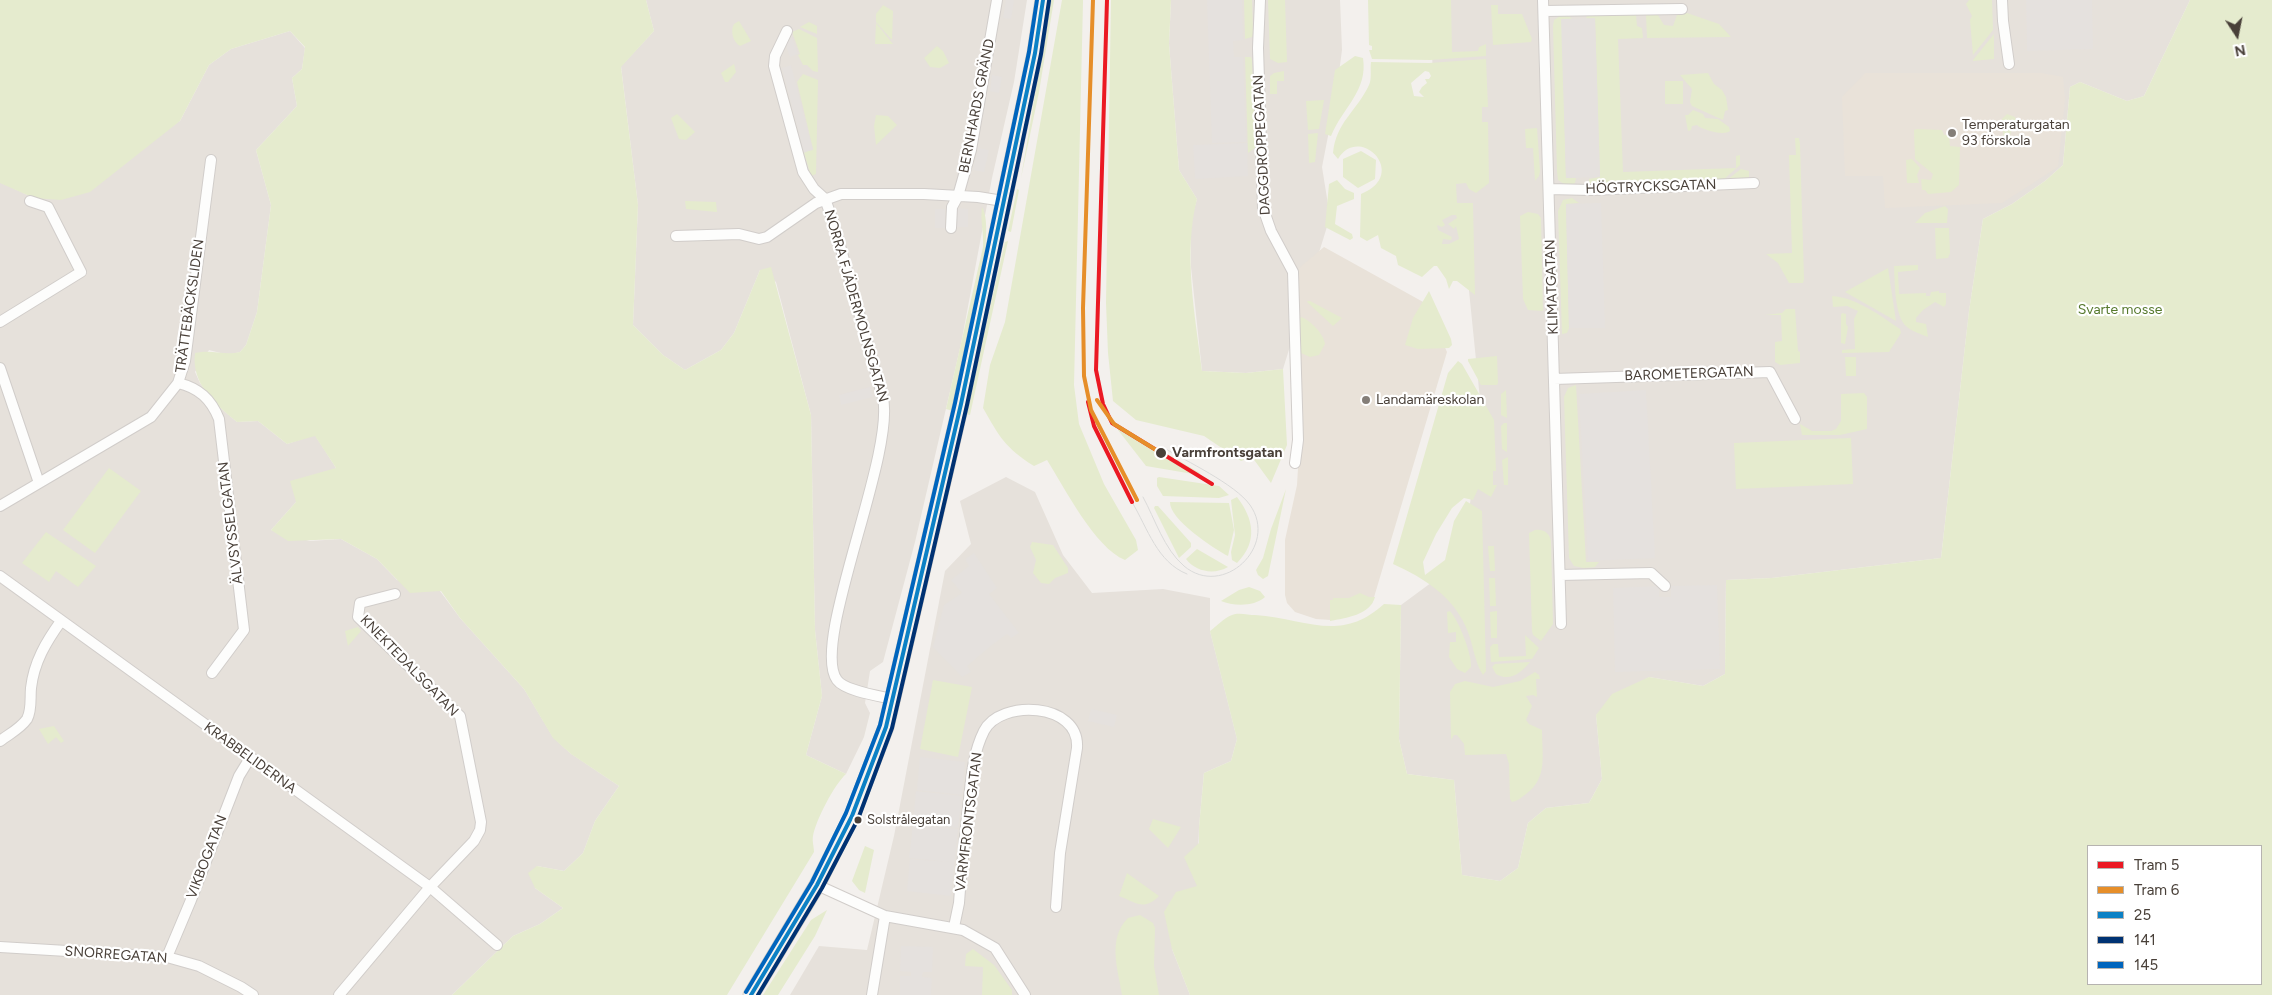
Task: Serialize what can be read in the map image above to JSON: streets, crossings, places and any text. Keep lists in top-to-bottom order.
{
  "streets": {
    "street": [
      "BERNHARDS GRÄND",
      "DAGGDROPPEGATAN",
      "HÖGTRYCKSGATAN",
      "KLIMATGATAN",
      "TRÄTTEBÄCKSLIDEN",
      "NORRA FJÄDERMOLNSGATAN",
      "BAROMETERGATAN",
      "ÄLVSYSSELGATAN",
      "KNEKTEDALSGATAN",
      "KRABBELIDERNA",
      "VARMFRONTSGATAN",
      "VIKBOGATAN",
      "SNORREGATAN"
    ]
  },
  "crossings": [
    ["HÖGTRYCKSGATAN", "KLIMATGATAN"],
    ["KLIMATGATAN", "BAROMETERGATAN"],
    ["TRÄTTEBÄCKSLIDEN", "ÄLVSYSSELGATAN"],
    ["KNEKTEDALSGATAN", "KRABBELIDERNA"],
    ["KRABBELIDERNA", "VIKBOGATAN"],
    ["VIKBOGATAN", "SNORREGATAN"]
  ],
  "parks": ["Svarte mosse"],
  "places": [
    "Temperaturgatan 93 förskola",
    "Landamäreskolan",
    "Varmfrontsgatan",
    "Solstrålegatan"
  ],
  "lines": [
    "tram line 5",
    "tram line 6",
    "transit line 25",
    "transit line 145",
    "transit line 141"
  ],
  "legend": [
    "Tram 5",
    "Tram 6",
    "25",
    "141",
    "145"
  ],
  "north": "bottom"
}
